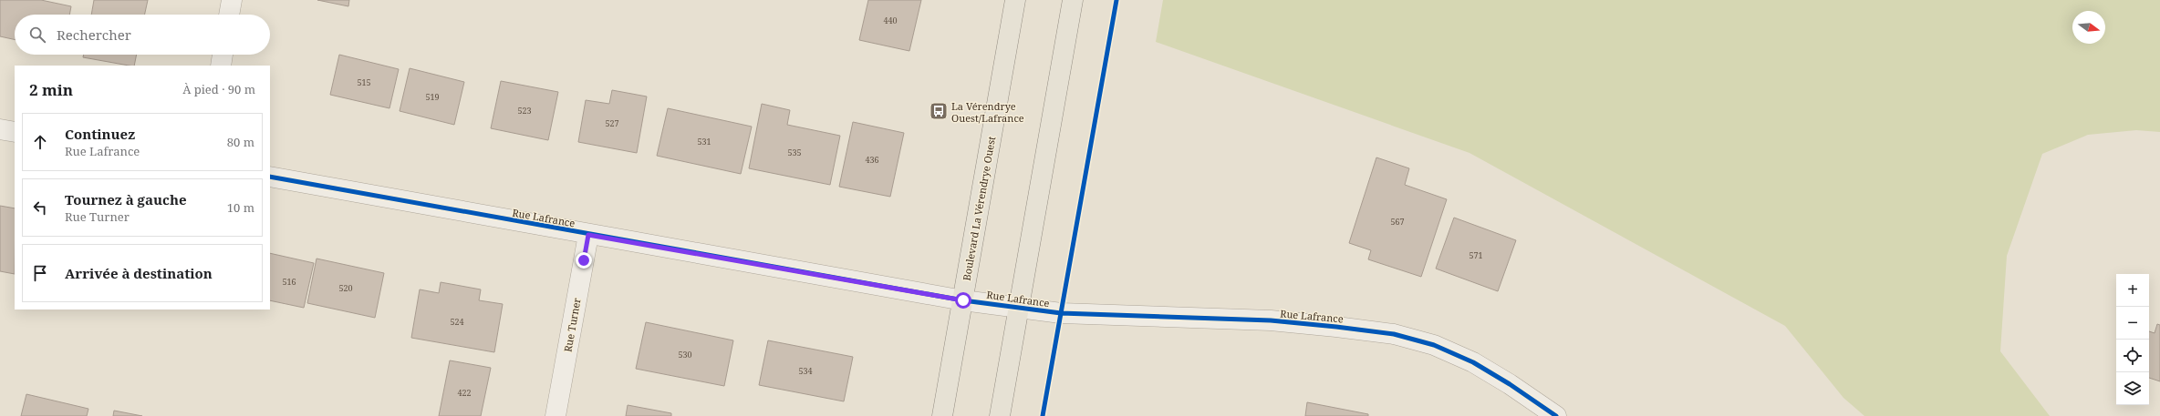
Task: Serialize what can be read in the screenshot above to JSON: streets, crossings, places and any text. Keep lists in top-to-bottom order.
{
  "streets": {
    "main road": ["Boulevard La Vérendrye Ouest"],
    "street": ["Rue Lafrance", "Rue Turner"]
  },
  "crossings": [
    ["Boulevard La Vérendrye Ouest", "Rue Lafrance"],
    ["Rue Lafrance", "Rue Turner"]
  ],
  "places": {
    "bus stop": ["La Vérendrye Ouest/Lafrance"]
  },
  "house_numbers": [
    "440",
    "515",
    "519",
    "523",
    "527",
    "531",
    "535",
    "436",
    "567",
    "571",
    "516",
    "520",
    "524",
    "530",
    "534",
    "422"
  ],
  "north": "right",
  "page": {
    "search": "Rechercher",
    "heading": ["2 min", "À pied · 90 m"],
    "list": [
      ["Continuez", "Rue Lafrance", "80 m"],
      ["Tournez à gauche", "Rue Turner", "10 m"],
      "Arrivée à destination"
    ],
    "map_buttons": ["+", "−"]
  }
}
